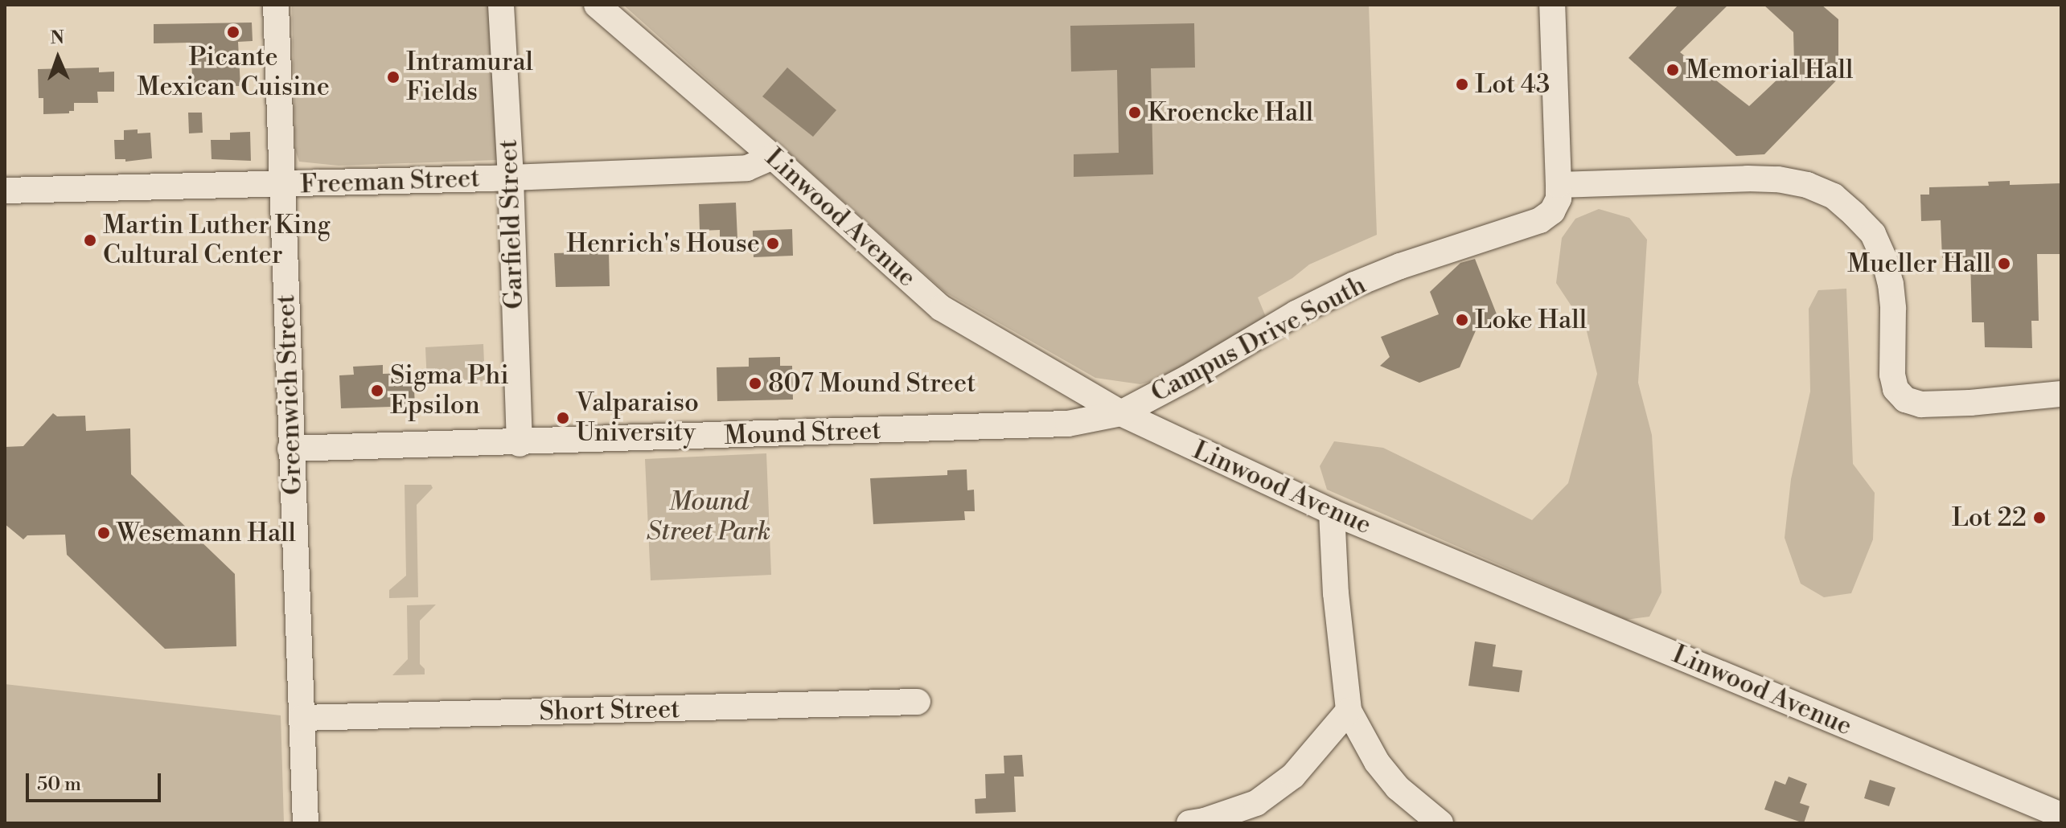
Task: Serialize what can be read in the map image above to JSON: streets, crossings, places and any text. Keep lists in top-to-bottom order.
{
  "streets": {
    "street": [
      "Freeman Street",
      "Linwood Avenue",
      "Garfield Street",
      "Campus Drive South",
      "Greenwich Street",
      "Mound Street",
      "Short Street"
    ]
  },
  "crossings": [
    ["Freeman Street", "Linwood Avenue"],
    ["Freeman Street", "Garfield Street"],
    ["Freeman Street", "Greenwich Street"],
    ["Linwood Avenue", "Campus Drive South"],
    ["Linwood Avenue", "Mound Street"],
    ["Garfield Street", "Mound Street"],
    ["Campus Drive South", "Mound Street"],
    ["Greenwich Street", "Mound Street"],
    ["Greenwich Street", "Short Street"]
  ],
  "parks": ["Mound Street Park"],
  "places": [
    "Picante Mexican Cuisine",
    "Memorial Hall",
    "Intramural Fields",
    "Lot 43",
    "Kroencke Hall",
    "Martin Luther King Cultural Center",
    "Henrich's House",
    "Mueller Hall",
    "Loke Hall",
    "807 Mound Street",
    "Sigma Phi Epsilon",
    "Valparaiso University",
    "Lot 22",
    "Wesemann Hall"
  ],
  "scale_bar": "50 m",
  "north": "top"
}
